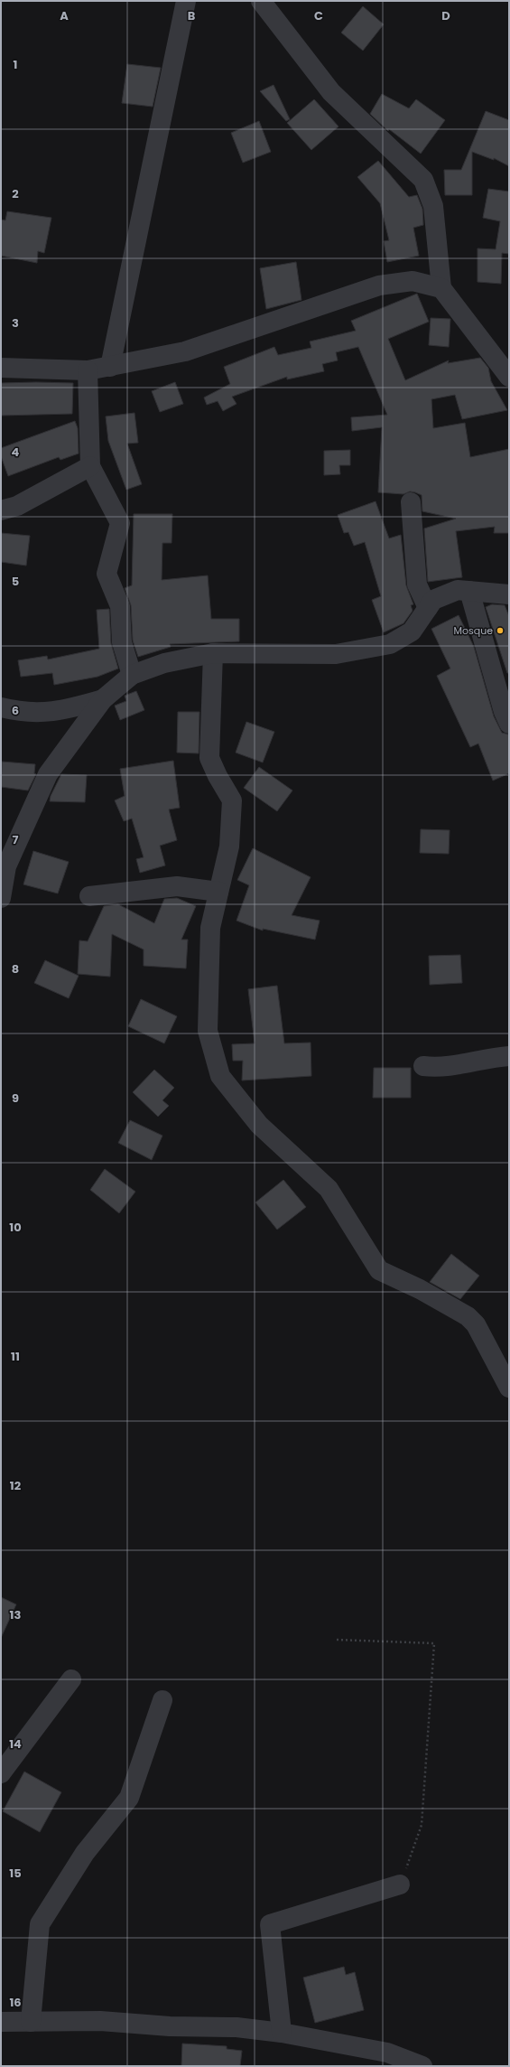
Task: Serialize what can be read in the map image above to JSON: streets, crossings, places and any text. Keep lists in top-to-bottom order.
{
  "places": ["Mosque"],
  "grid": {
    "columns": [
      "A",
      "B",
      "C",
      "D"
    ],
    "rows": [
      "1",
      "2",
      "3",
      "4",
      "5",
      "6",
      "7",
      "8",
      "9",
      "10",
      "11",
      "12",
      "13",
      "14",
      "15",
      "16"
    ]
  }
}
